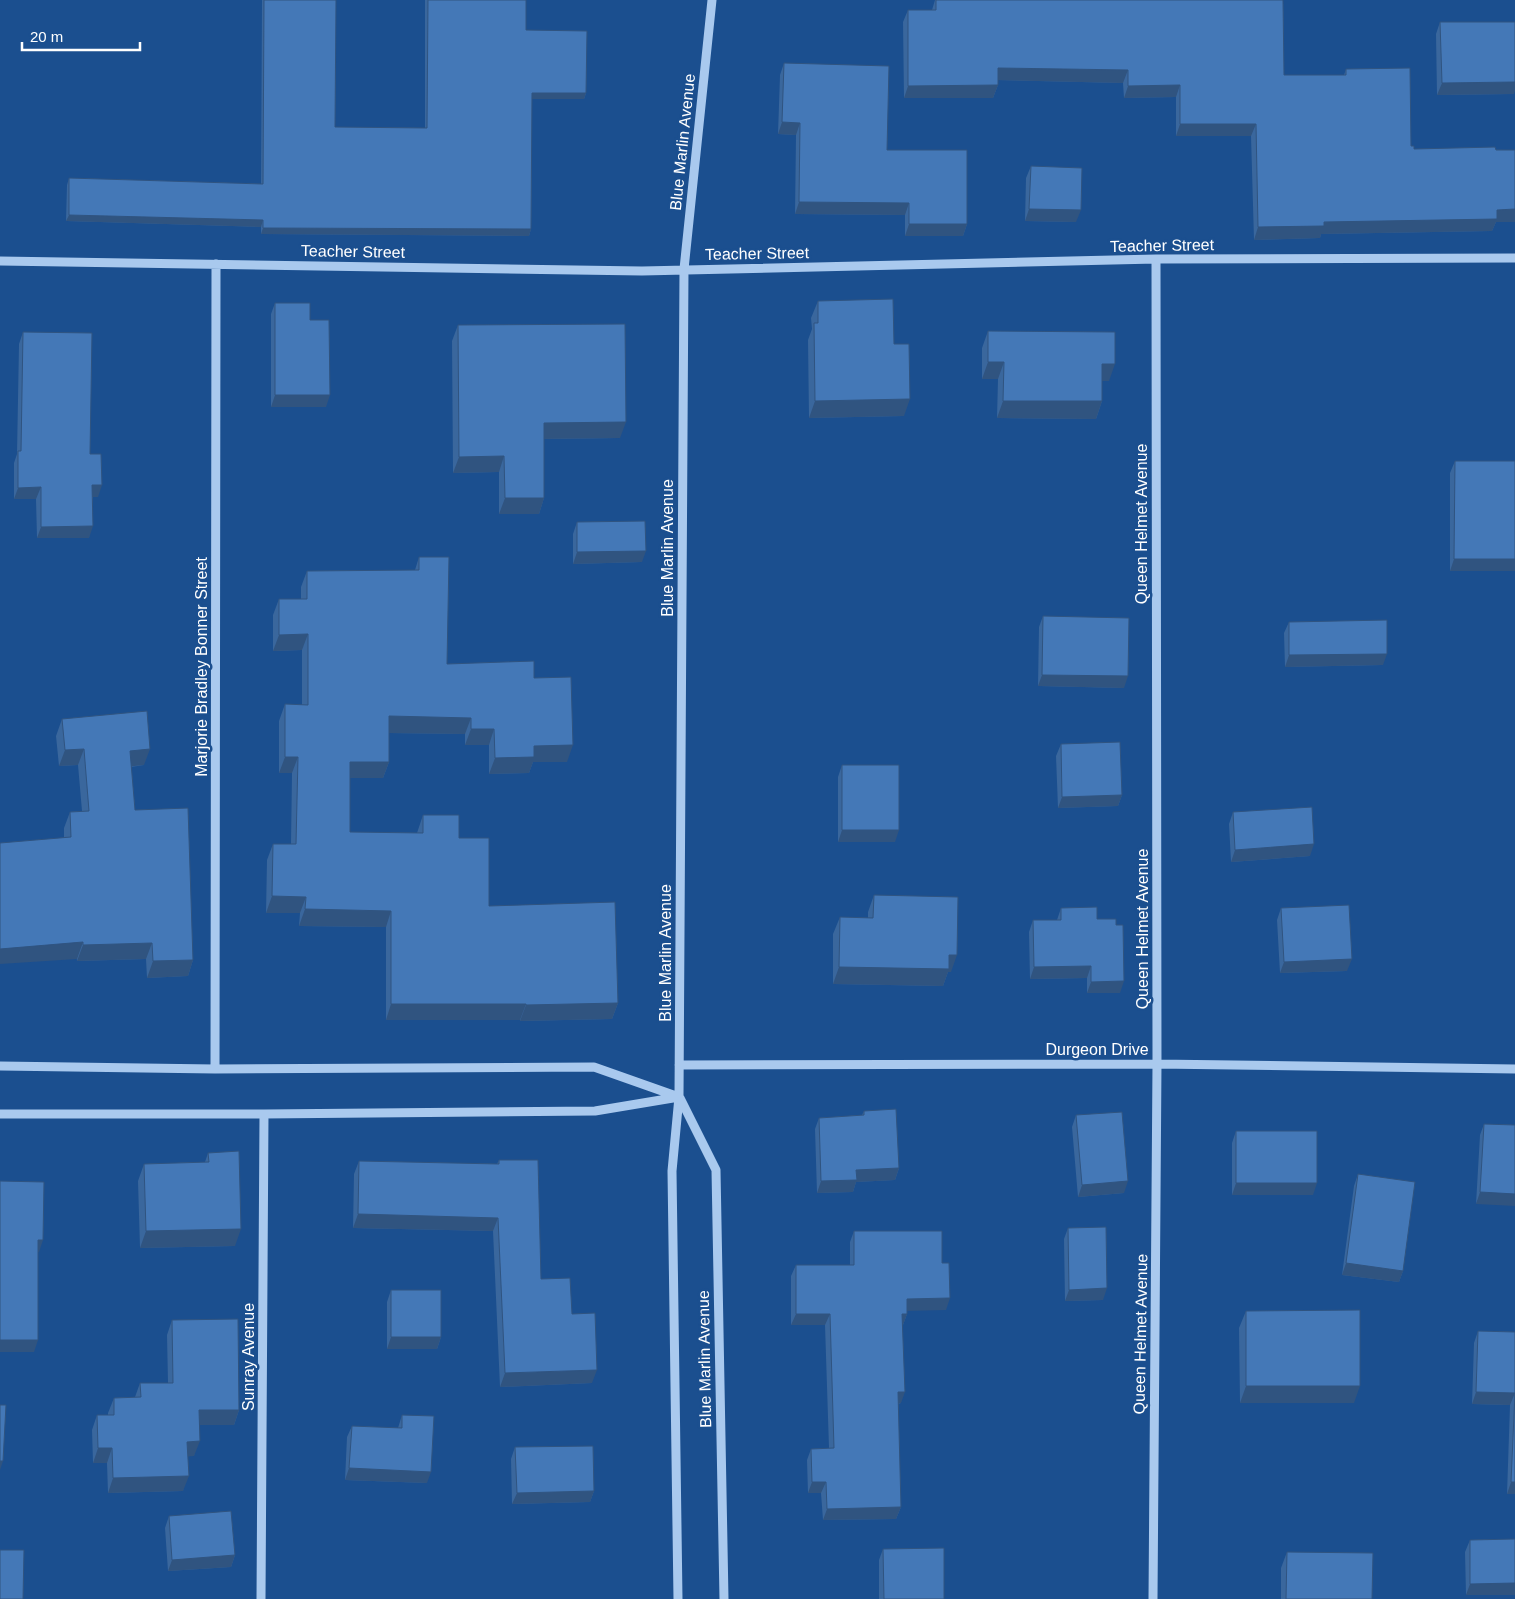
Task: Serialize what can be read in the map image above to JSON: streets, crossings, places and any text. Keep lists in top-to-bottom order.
{
  "streets": {
    "street": [
      "Blue Marlin Avenue",
      "Teacher Street",
      "Queen Helmet Avenue",
      "Marjorie Bradley Bonner Street",
      "Durgeon Drive",
      "Sunray Avenue"
    ]
  },
  "crossings": [
    ["Blue Marlin Avenue", "Teacher Street"],
    ["Blue Marlin Avenue", "Durgeon Drive"],
    ["Teacher Street", "Queen Helmet Avenue"],
    ["Teacher Street", "Marjorie Bradley Bonner Street"],
    ["Queen Helmet Avenue", "Durgeon Drive"]
  ],
  "scale_bar": "20 m"
}
